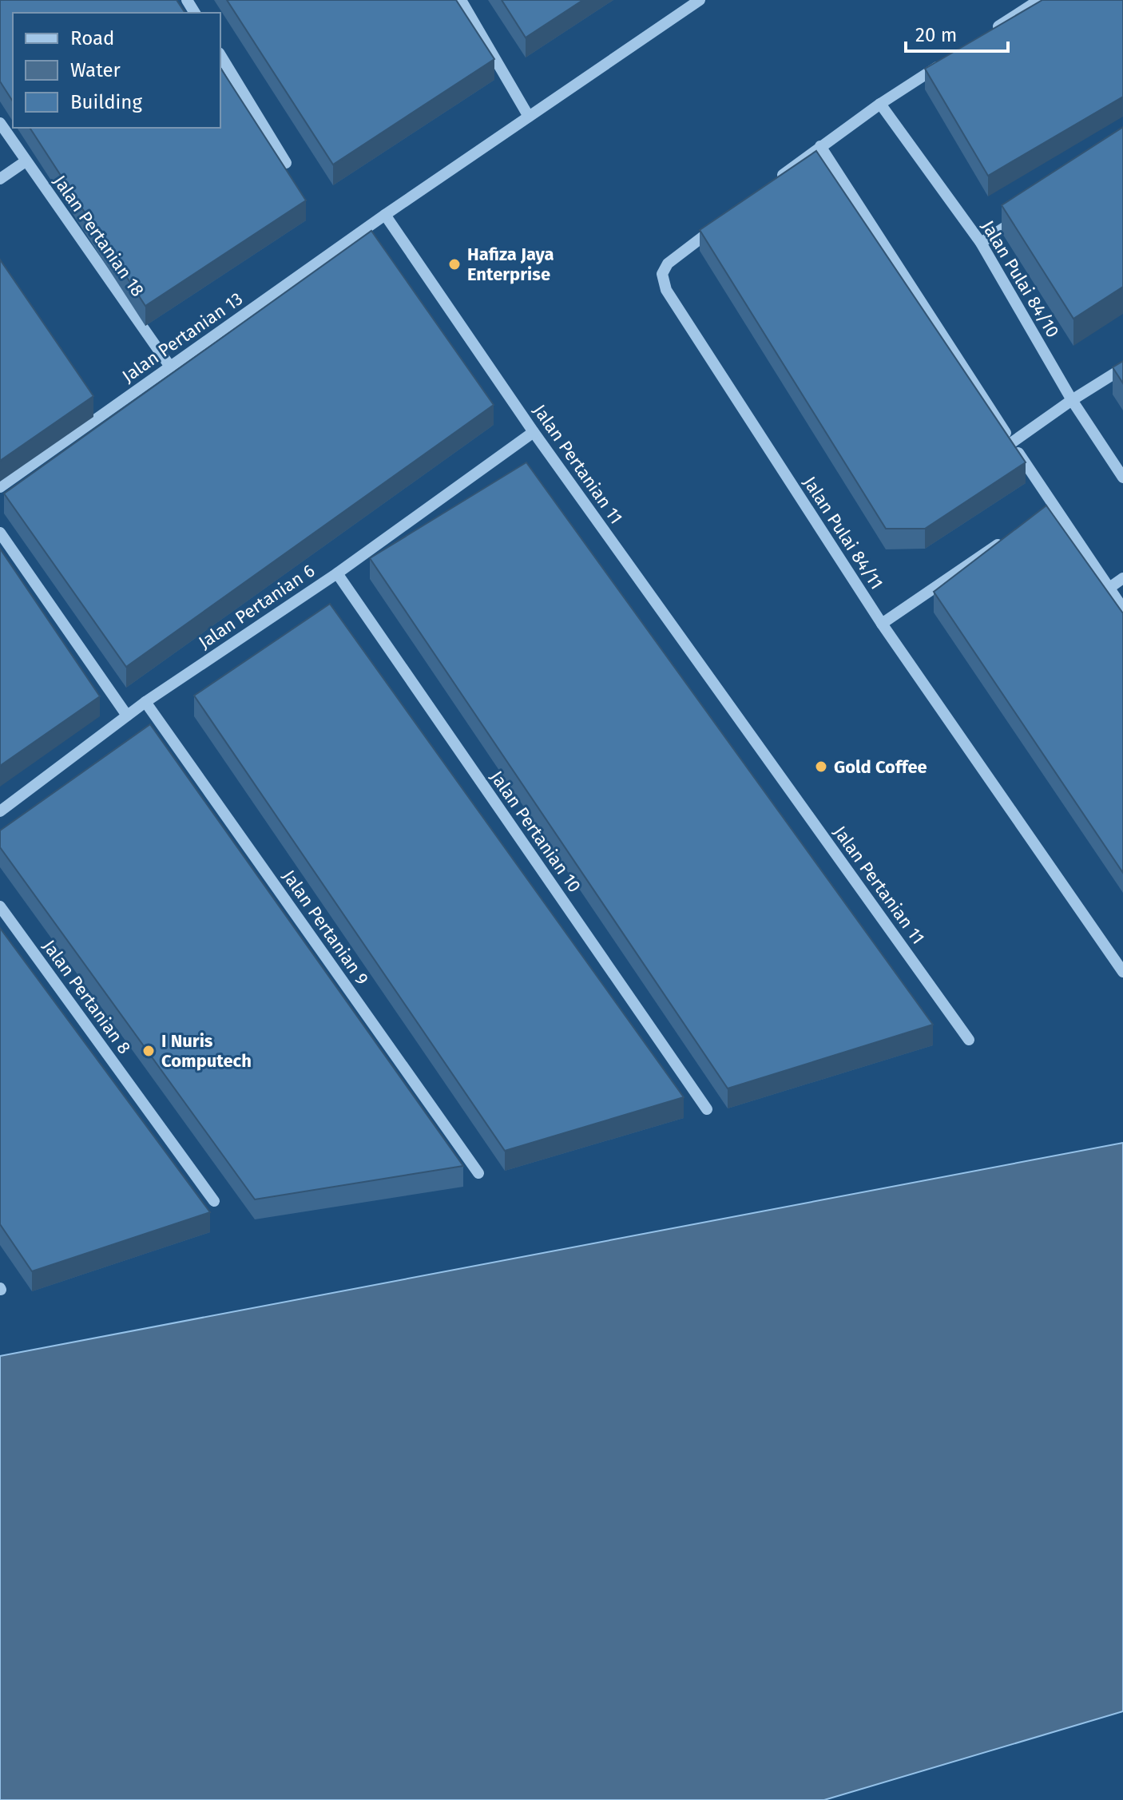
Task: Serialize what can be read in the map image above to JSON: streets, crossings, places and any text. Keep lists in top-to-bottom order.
{
  "streets": {
    "street": [
      "Jalan Pertanian 18",
      "Jalan Pulai 84/10",
      "Jalan Pertanian 13",
      "Jalan Pertanian 11",
      "Jalan Pulai 84/11",
      "Jalan Pertanian 6",
      "Jalan Pertanian 10",
      "Jalan Pertanian 9",
      "Jalan Pertanian 8"
    ]
  },
  "crossings": [
    ["Jalan Pertanian 18", "Jalan Pertanian 13"],
    ["Jalan Pertanian 13", "Jalan Pertanian 11"],
    ["Jalan Pertanian 11", "Jalan Pertanian 6"],
    ["Jalan Pertanian 6", "Jalan Pertanian 10"],
    ["Jalan Pertanian 6", "Jalan Pertanian 9"]
  ],
  "places": ["Hafiza Jaya Enterprise", "Gold Coffee", "I Nuris Computech"],
  "legend": ["Road", "Water", "Building"],
  "scale_bar": "20 m"
}
